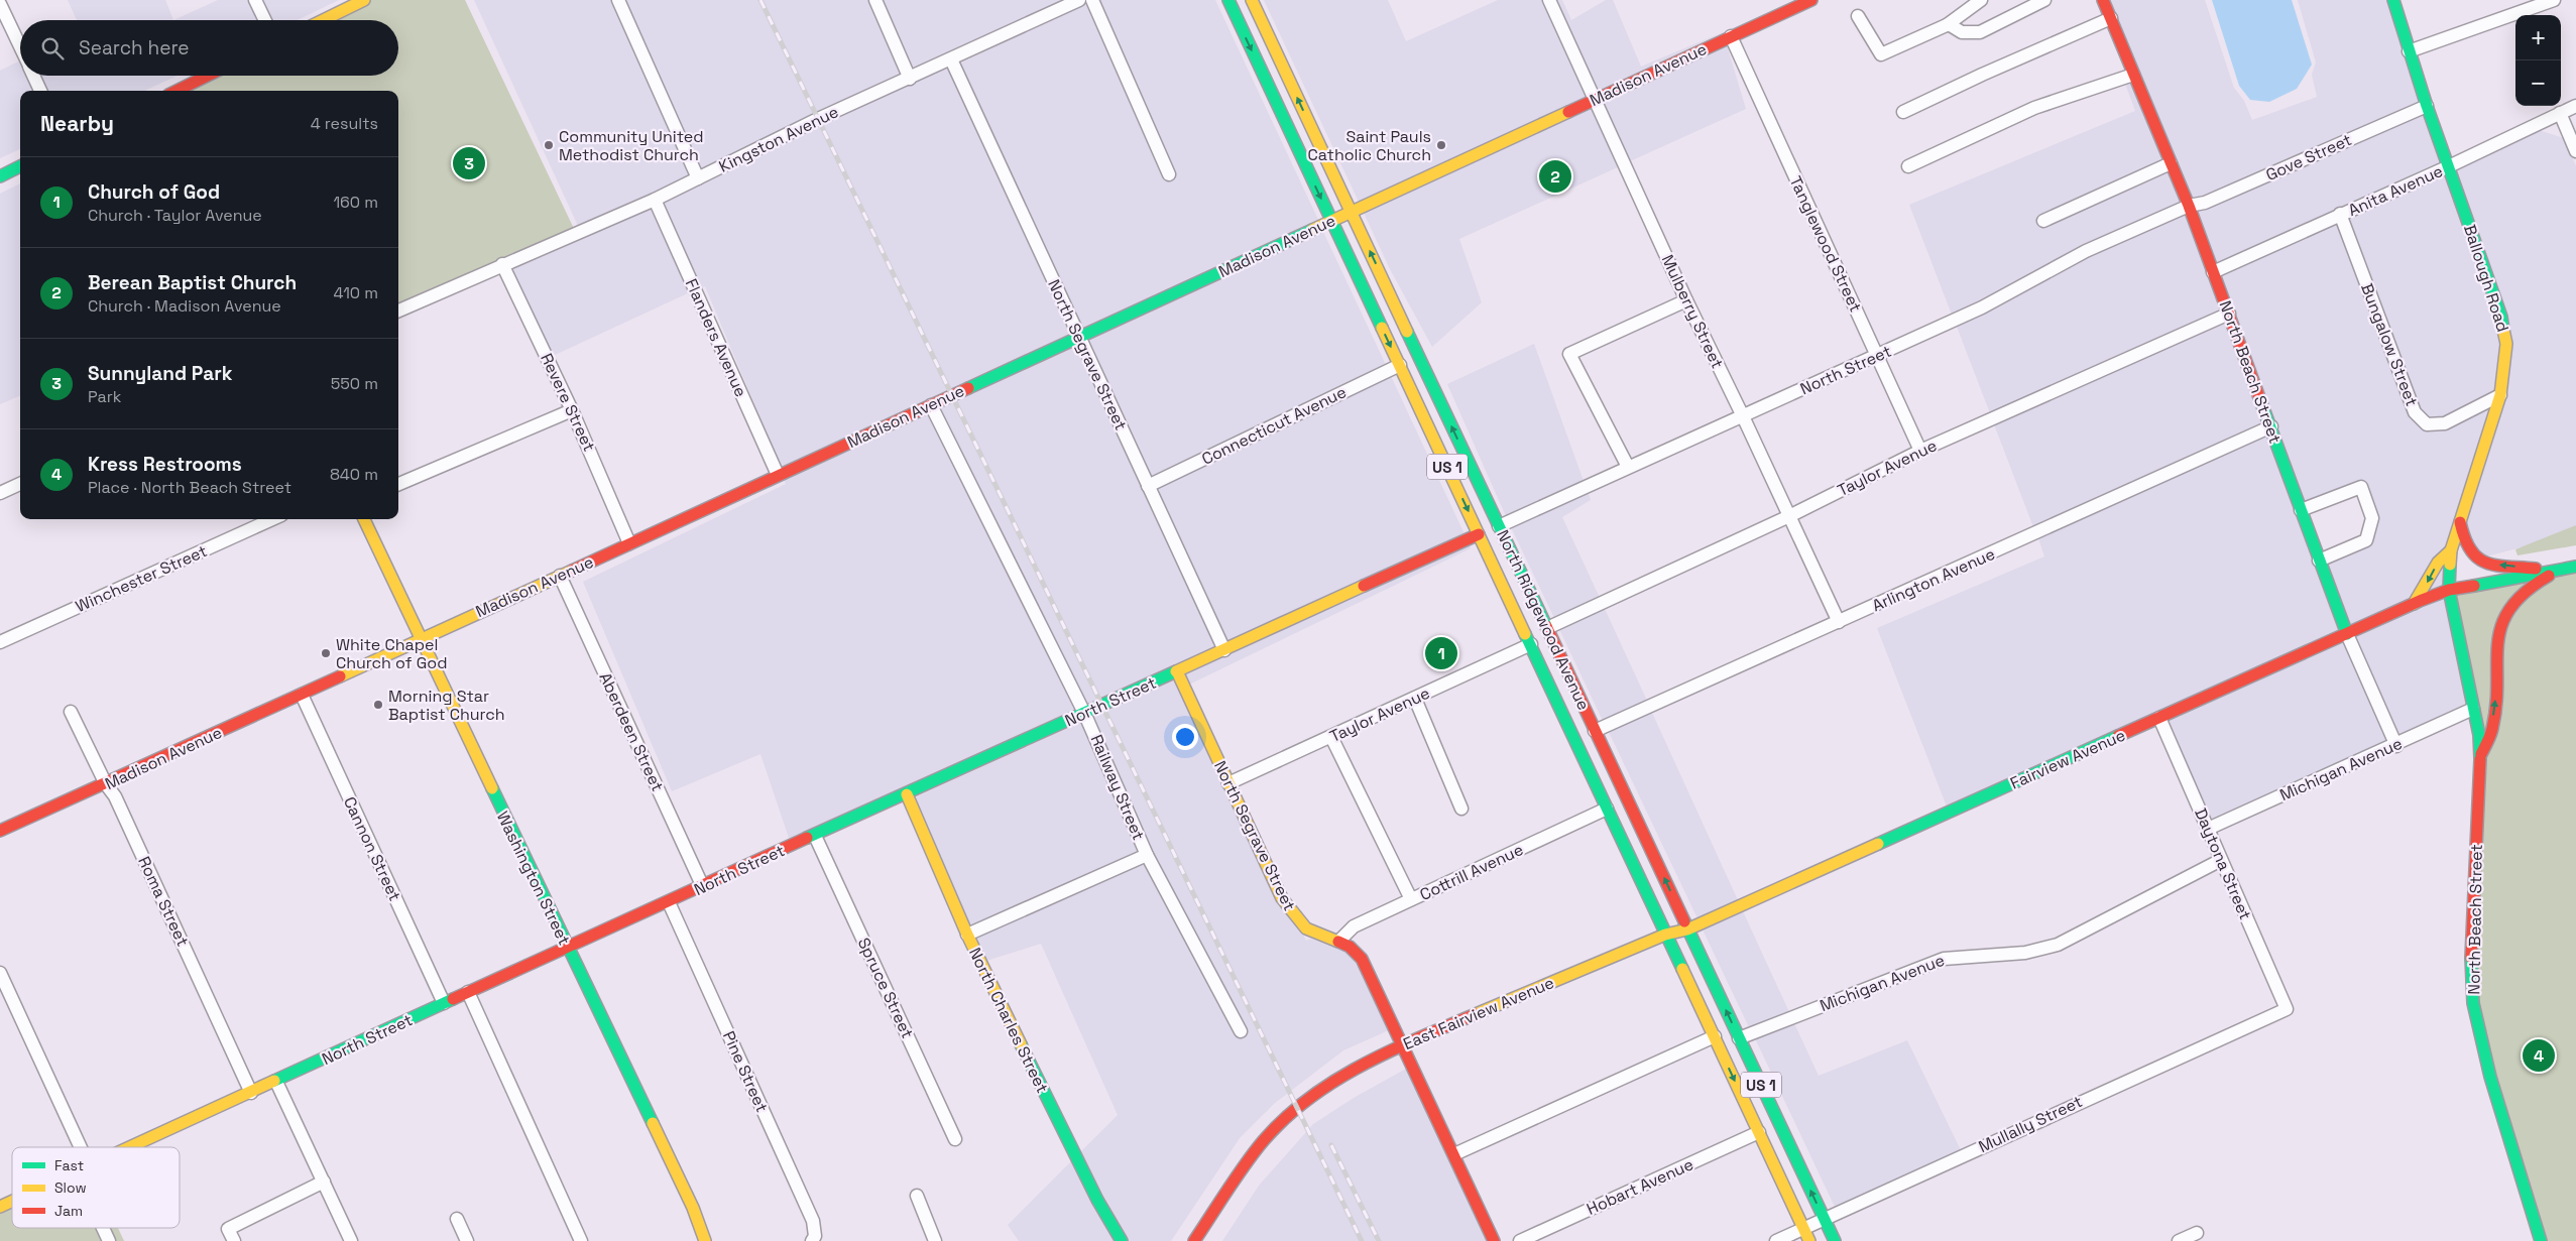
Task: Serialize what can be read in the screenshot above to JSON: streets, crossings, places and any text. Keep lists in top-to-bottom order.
{
  "streets": {
    "street": [
      "Madison Avenue",
      "Kingston Avenue",
      "Gove Street",
      "Anita Avenue",
      "Tanglewood Street",
      "Ballough Road",
      "Mulberry Street",
      "Flanders Avenue",
      "Bungalow Street",
      "North Segrave Street",
      "North Street",
      "North Beach Street",
      "Revere Street",
      "Connecticut Avenue",
      "US 1",
      "Taylor Avenue",
      "Winchester Street",
      "Arlington Avenue",
      "North Ridgewood Avenue",
      "Aberdeen Street",
      "Fairview Avenue",
      "Michigan Avenue",
      "Railway Street",
      "Cannon Street",
      "Daytona Street",
      "Cottrill Avenue",
      "Washington Street",
      "Roma Street",
      "Spruce Street",
      "East Fairview Avenue",
      "North Charles Street",
      "Pine Street",
      "Mullally Street",
      "Hobart Avenue"
    ]
  },
  "crossings": [
    ["Madison Avenue", "Tanglewood Street"],
    ["Madison Avenue", "Mulberry Street"],
    ["Madison Avenue", "Flanders Avenue"],
    ["Madison Avenue", "North Segrave Street"],
    ["Madison Avenue", "Revere Street"],
    ["Madison Avenue", "North Ridgewood Avenue"],
    ["Madison Avenue", "Aberdeen Street"],
    ["Madison Avenue", "Railway Street"],
    ["Madison Avenue", "Cannon Street"],
    ["Madison Avenue", "Washington Street"],
    ["Madison Avenue", "Roma Street"],
    ["Kingston Avenue", "Flanders Avenue"],
    ["Kingston Avenue", "North Segrave Street"],
    ["Kingston Avenue", "Revere Street"],
    ["Gove Street", "Ballough Road"],
    ["Gove Street", "North Street"],
    ["Gove Street", "North Beach Street"],
    ["Anita Avenue", "Ballough Road"],
    ["Anita Avenue", "Bungalow Street"],
    ["Anita Avenue", "North Beach Street"],
    ["Tanglewood Street", "North Street"],
    ["Tanglewood Street", "Taylor Avenue"],
    ["Ballough Road", "Bungalow Street"],
    ["Ballough Road", "North Beach Street"],
    ["Ballough Road", "Fairview Avenue"],
    ["Ballough Road", "Michigan Avenue"],
    ["Mulberry Street", "North Street"],
    ["Mulberry Street", "Taylor Avenue"],
    ["Mulberry Street", "Arlington Avenue"],
    ["North Segrave Street", "North Street"],
    ["North Segrave Street", "Connecticut Avenue"],
    ["North Segrave Street", "Taylor Avenue"],
    ["North Segrave Street", "Cottrill Avenue"],
    ["North Segrave Street", "East Fairview Avenue"],
    ["North Street", "North Beach Street"],
    ["North Street", "North Ridgewood Avenue"],
    ["North Street", "Aberdeen Street"],
    ["North Street", "Railway Street"],
    ["North Street", "Cannon Street"],
    ["North Street", "Washington Street"],
    ["North Street", "Roma Street"],
    ["North Street", "Spruce Street"],
    ["North Street", "North Charles Street"],
    ["North Street", "Pine Street"],
    ["North Beach Street", "Taylor Avenue"],
    ["North Beach Street", "Arlington Avenue"],
    ["North Beach Street", "Fairview Avenue"],
    ["North Beach Street", "Michigan Avenue"],
    ["Connecticut Avenue", "North Ridgewood Avenue"],
    ["Taylor Avenue", "North Ridgewood Avenue"],
    ["Arlington Avenue", "North Ridgewood Avenue"],
    ["North Ridgewood Avenue", "Fairview Avenue"],
    ["North Ridgewood Avenue", "Michigan Avenue"],
    ["North Ridgewood Avenue", "Cottrill Avenue"],
    ["North Ridgewood Avenue", "East Fairview Avenue"],
    ["North Ridgewood Avenue", "Mullally Street"],
    ["North Ridgewood Avenue", "Hobart Avenue"],
    ["Fairview Avenue", "Daytona Street"],
    ["Fairview Avenue", "East Fairview Avenue"],
    ["Michigan Avenue", "Daytona Street"],
    ["Daytona Street", "Mullally Street"]
  ],
  "places": [
    "Community United Methodist Church",
    "Saint Pauls Catholic Church",
    "White Chapel Church of God",
    "Morning Star Baptist Church"
  ],
  "legend": ["Fast", "Slow", "Jam"],
  "page": {
    "map_buttons": ["+", "−"],
    "search": "Search here",
    "heading": ["Nearby", "4 results"],
    "pins": [
      "3",
      "2",
      "1",
      "4"
    ],
    "list": [
      {
        "mark": "1",
        "name": "Church of God",
        "note": "Church · Taylor Avenue",
        "value": "160 m"
      },
      {
        "mark": "2",
        "name": "Berean Baptist Church",
        "note": "Church · Madison Avenue",
        "value": "410 m"
      },
      {
        "mark": "3",
        "name": "Sunnyland Park",
        "note": "Park",
        "value": "550 m"
      },
      {
        "mark": "4",
        "name": "Kress Restrooms",
        "note": "Place · North Beach Street",
        "value": "840 m"
      }
    ]
  }
}
